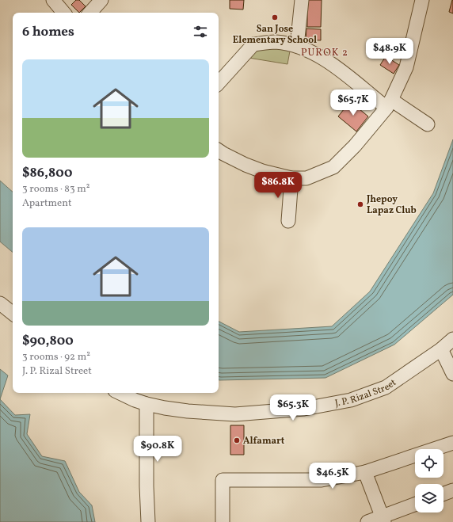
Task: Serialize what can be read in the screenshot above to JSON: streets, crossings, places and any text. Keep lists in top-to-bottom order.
{
  "streets": {
    "street": ["J. P. Rizal Street"]
  },
  "districts": ["PUROK 2"],
  "places": ["San Jose Elementary School", "Jhepoy Lapaz Club", "Alfamart"],
  "page": {
    "heading": "6 homes",
    "price": [
      "$48.9K",
      "$65.7K",
      "$86.8K",
      "$65.3K",
      "$90.8K",
      "$46.5K"
    ],
    "list": [
      {
        "name": "$86,800",
        "note": "3 rooms · 83 m² · Apartment"
      },
      {
        "name": "$90,800",
        "note": "3 rooms · 92 m² · J. P. Rizal Street"
      }
    ]
  }
}
